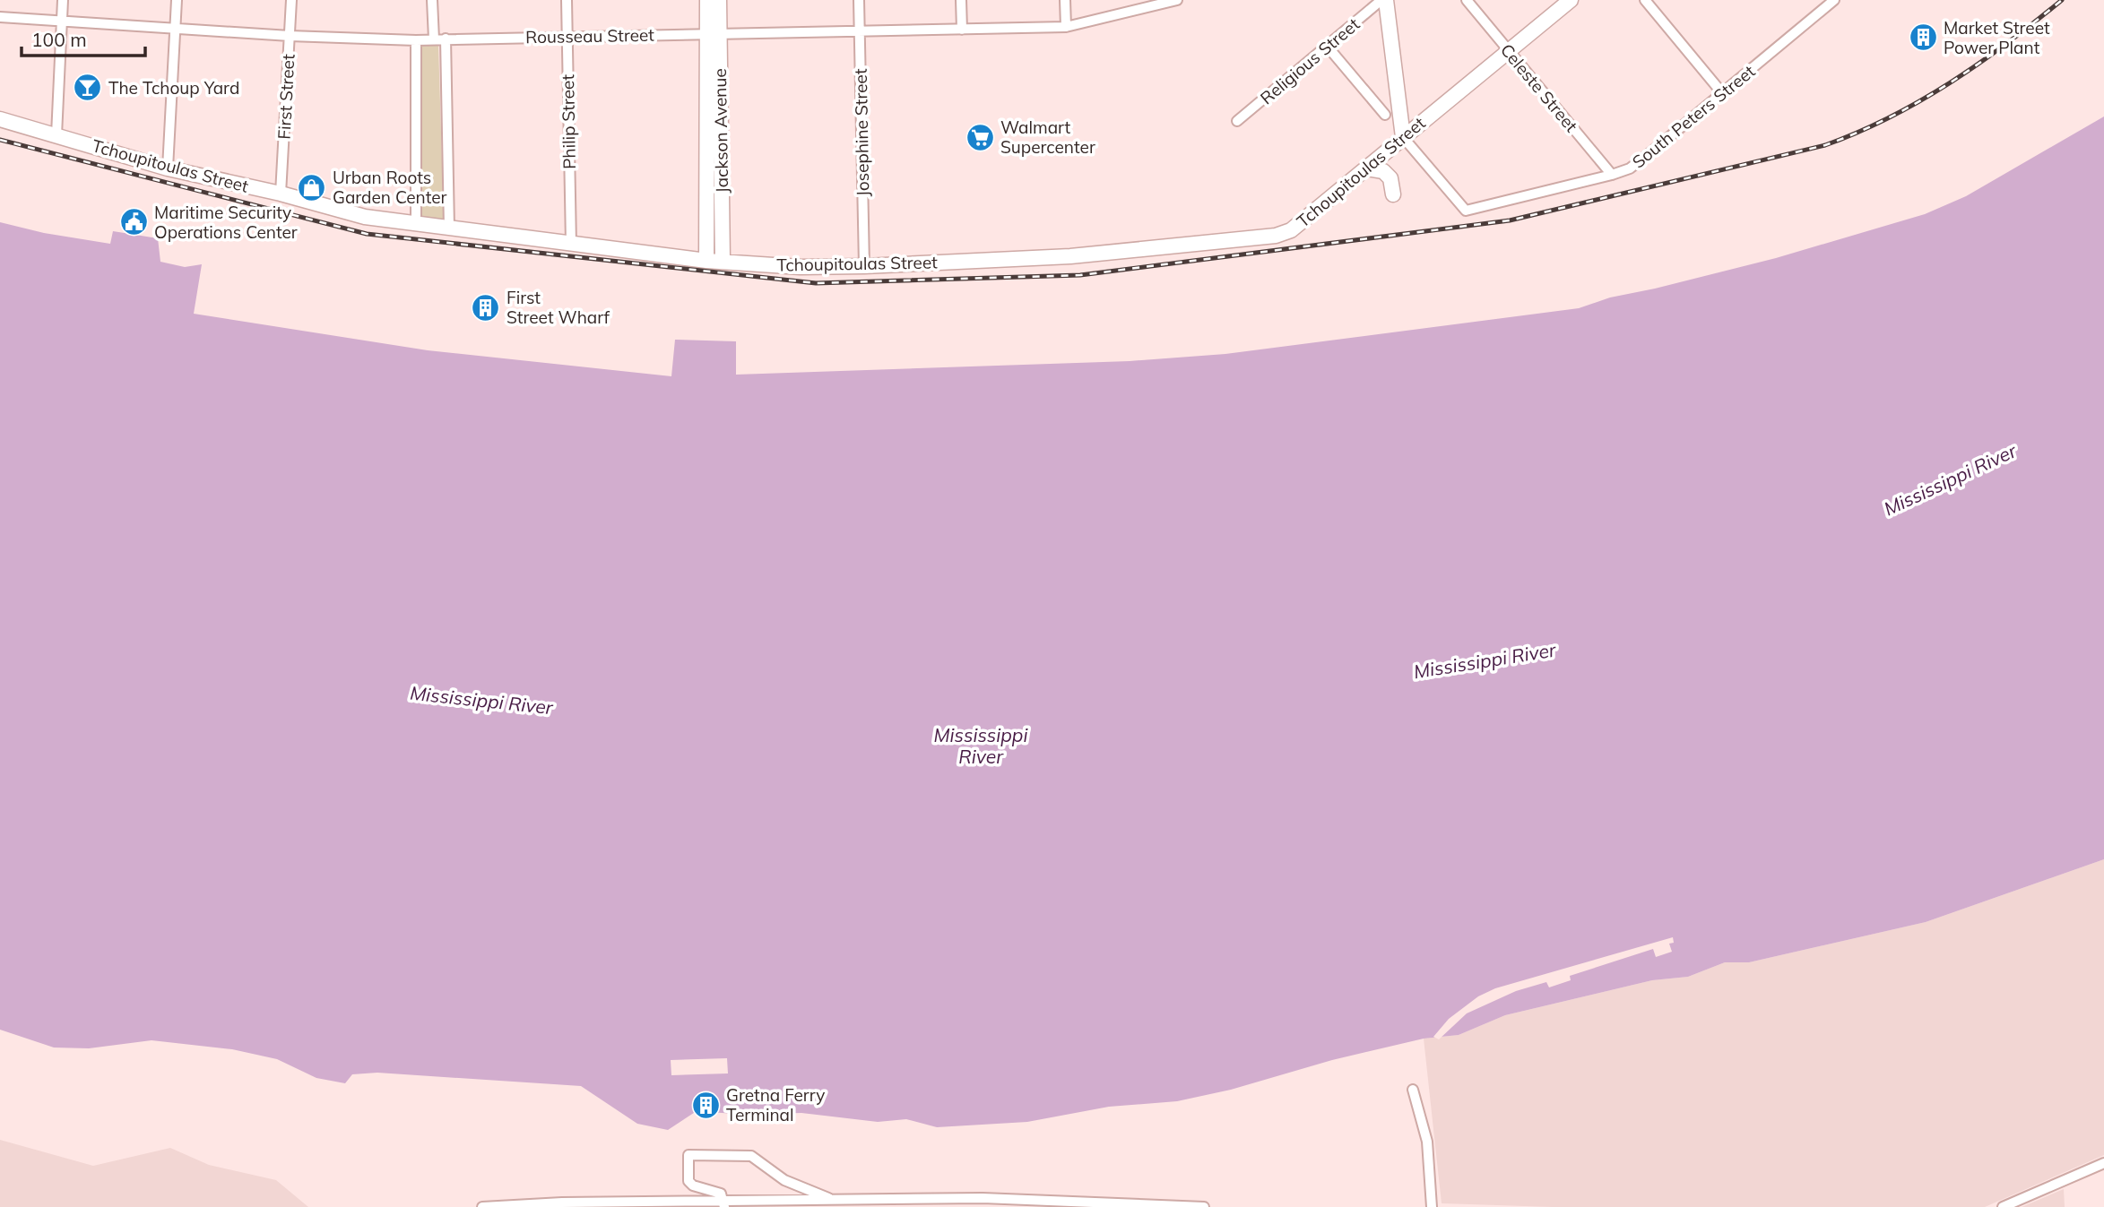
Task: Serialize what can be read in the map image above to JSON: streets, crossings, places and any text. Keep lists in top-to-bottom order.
{
  "streets": {
    "street": [
      "Rousseau Street",
      "Religious Street",
      "Celeste Street",
      "First Street",
      "South Peters Street",
      "Philip Street",
      "Jackson Avenue",
      "Josephine Street",
      "Tchoupitoulas Street"
    ]
  },
  "crossings": [
    ["Rousseau Street", "First Street"],
    ["Rousseau Street", "Philip Street"],
    ["Rousseau Street", "Jackson Avenue"],
    ["Rousseau Street", "Josephine Street"],
    ["Celeste Street", "South Peters Street"],
    ["Celeste Street", "Tchoupitoulas Street"],
    ["First Street", "Tchoupitoulas Street"],
    ["South Peters Street", "Tchoupitoulas Street"],
    ["Philip Street", "Tchoupitoulas Street"],
    ["Jackson Avenue", "Tchoupitoulas Street"],
    ["Josephine Street", "Tchoupitoulas Street"]
  ],
  "water": ["Mississippi River"],
  "places": {
    "building": ["Market Street Power Plant", "First Street Wharf", "Gretna Ferry Terminal"],
    "bar": ["The Tchoup Yard"],
    "supermarket": ["Walmart Supercenter"],
    "shop": ["Urban Roots Garden Center"],
    "public building": ["Maritime Security Operations Center"]
  },
  "scale_bar": "100 m"
}
